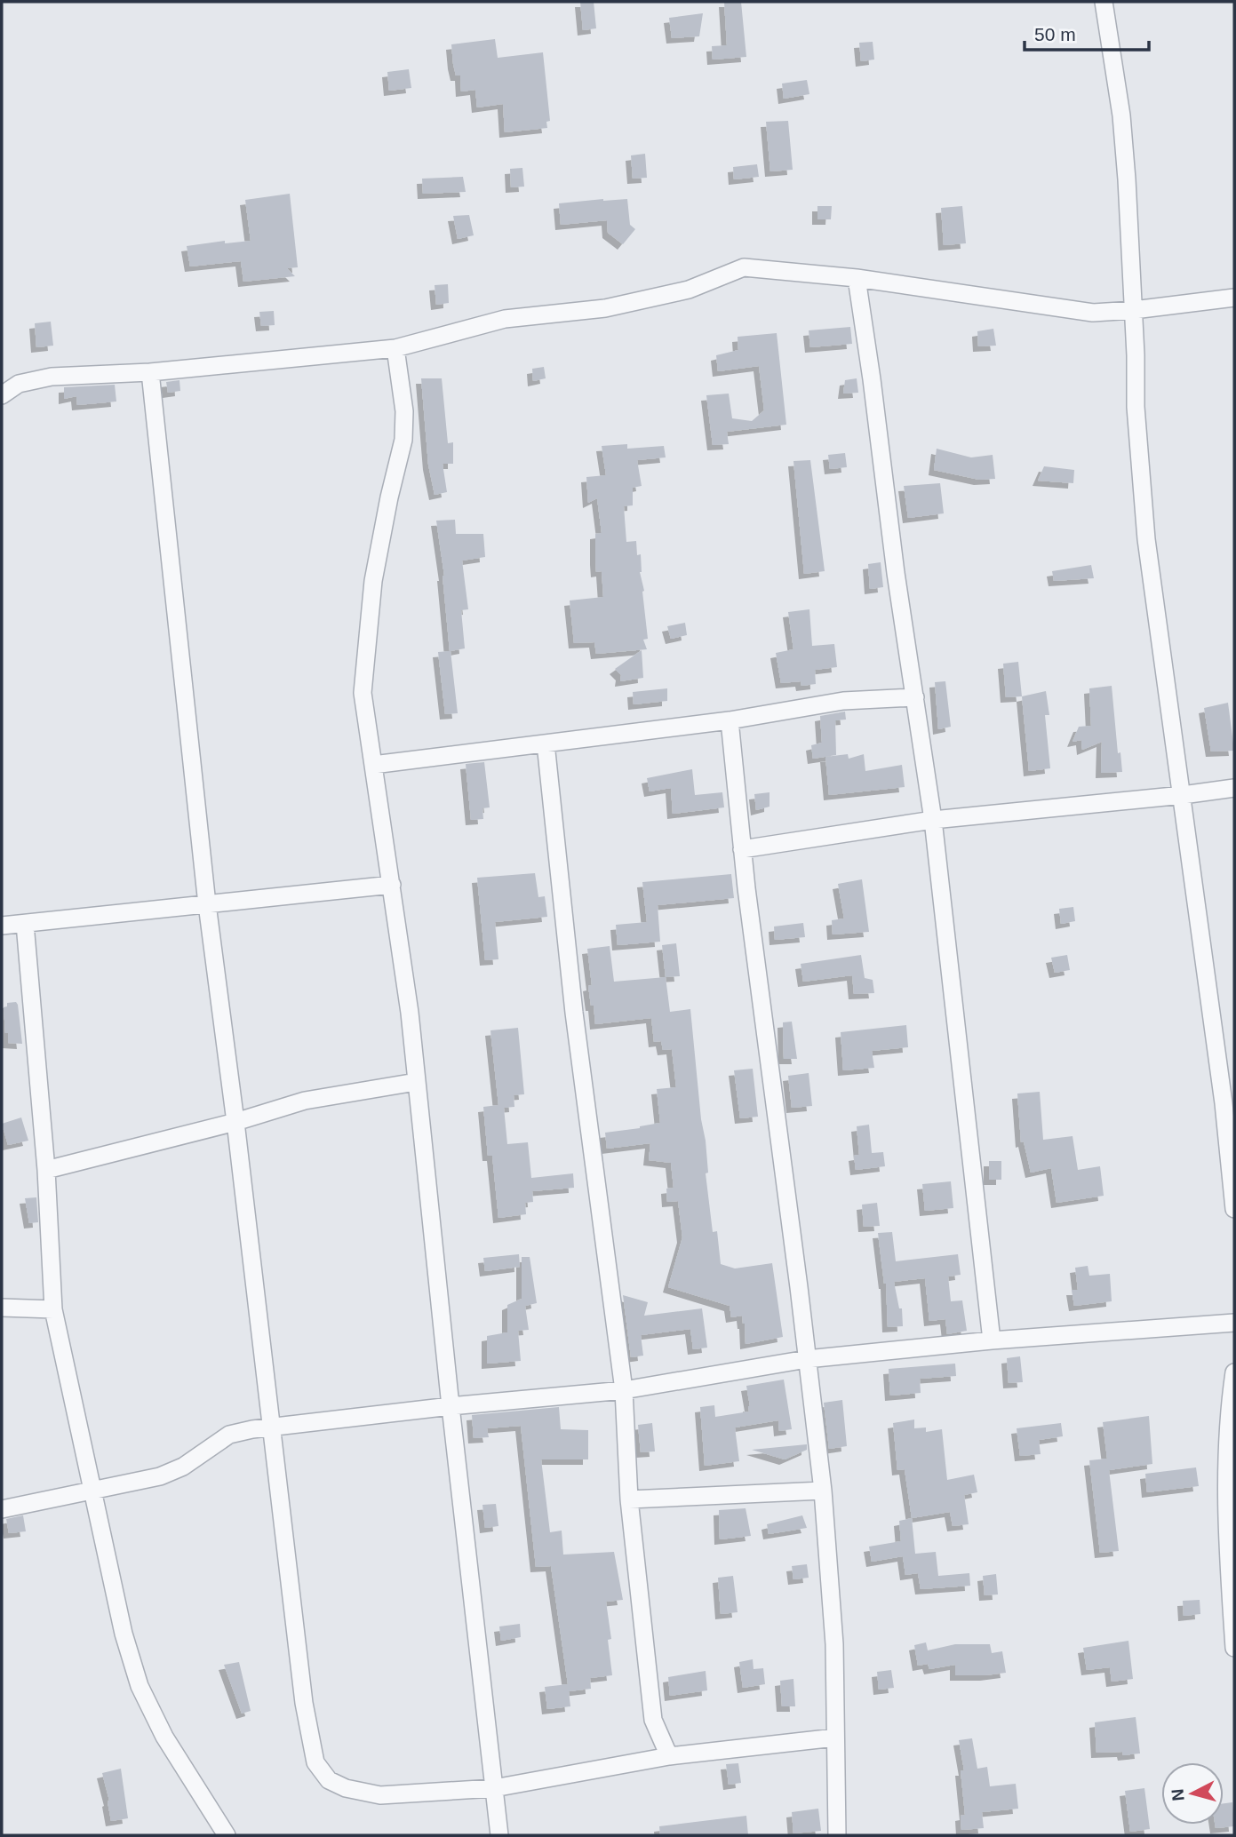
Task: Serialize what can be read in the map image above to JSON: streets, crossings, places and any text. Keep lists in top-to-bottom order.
{
  "scale_bar": "50 m",
  "north": "left"
}
